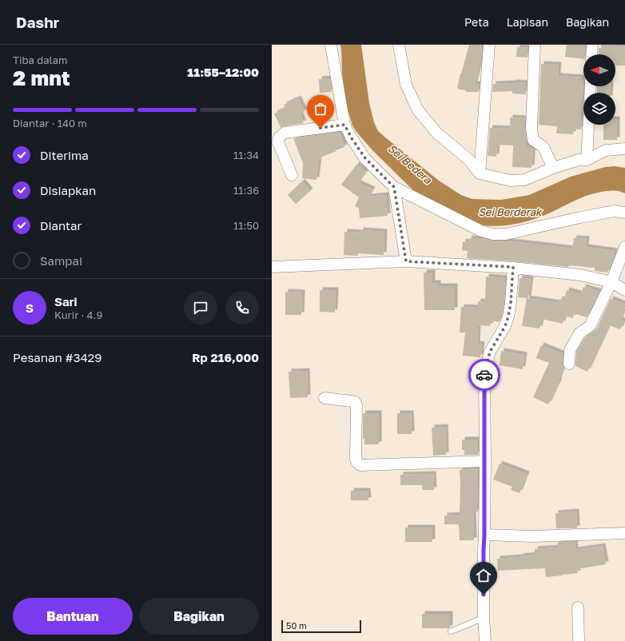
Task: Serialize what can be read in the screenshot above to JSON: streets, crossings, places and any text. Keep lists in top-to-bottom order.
{
  "water": ["Sei Bedera", "Sei Berderak"],
  "scale_bar": "50 m",
  "north": "left",
  "page": {
    "header": "Dashr",
    "nav": ["Peta", "Lapisan", "Bagikan"],
    "heading": ["2 mnt", "Tiba dalam", "11:55–12:00"],
    "panel": [
      "Sari",
      "Kurir · 4.9",
      "Pesanan #3429",
      "Rp 216,000"
    ],
    "bar": "Diantar · 140 m",
    "list": [
      ["Diterima", "11:34"],
      ["Disiapkan", "11:36"],
      ["Diantar", "11:50"],
      "Sampai"
    ],
    "round": "S",
    "buttons": ["Bantuan", "Bagikan"],
    "scale": "50 m"
  }
}
